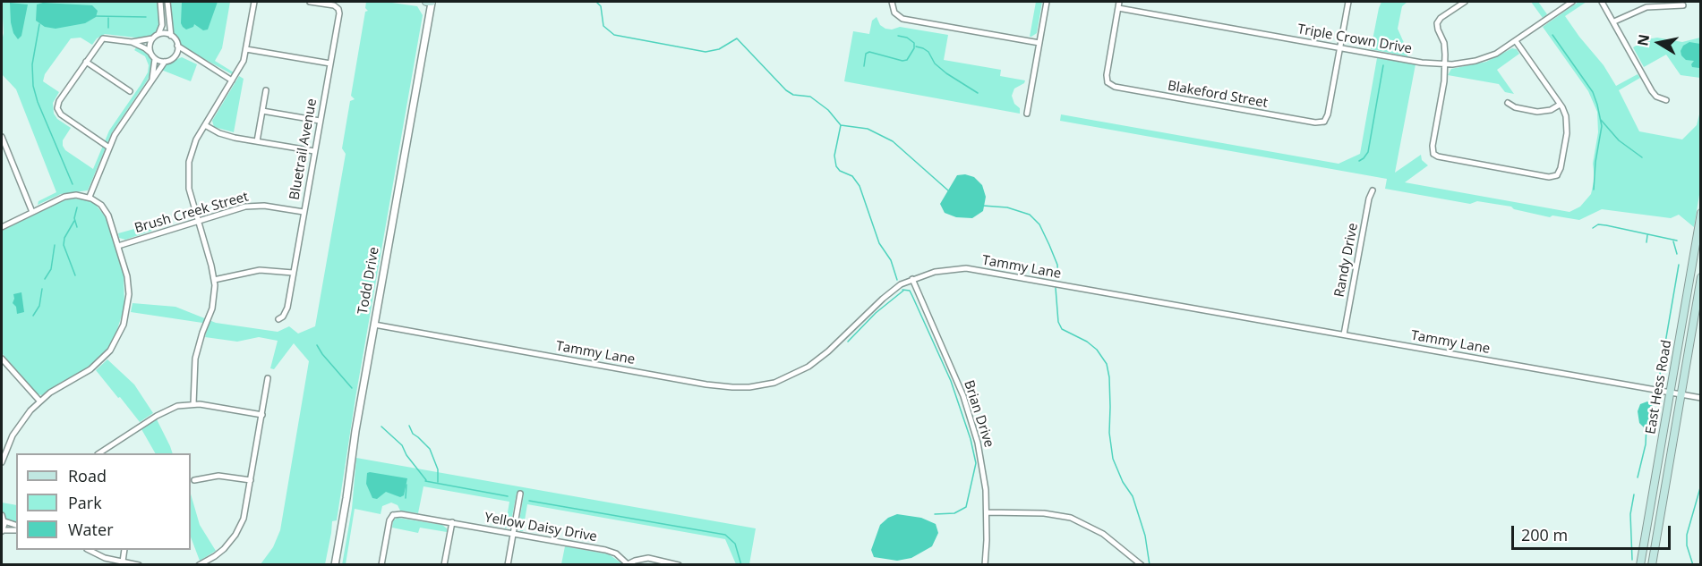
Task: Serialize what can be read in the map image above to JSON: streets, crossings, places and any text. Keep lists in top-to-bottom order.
{
  "streets": {
    "main road": ["East Hess Road"],
    "street": [
      "Triple Crown Drive",
      "Blakeford Street",
      "Bluetrail Avenue",
      "Brush Creek Street",
      "Randy Drive",
      "Tammy Lane",
      "Todd Drive",
      "Brian Drive",
      "Yellow Daisy Drive"
    ]
  },
  "crossings": [
    ["Triple Crown Drive", "Blakeford Street"],
    ["Bluetrail Avenue", "Brush Creek Street"],
    ["Randy Drive", "Tammy Lane"],
    ["Tammy Lane", "Todd Drive"],
    ["Tammy Lane", "East Hess Road"],
    ["Tammy Lane", "Brian Drive"]
  ],
  "legend": ["Road", "Park", "Water"],
  "scale_bar": "200 m",
  "north": "left"
}
